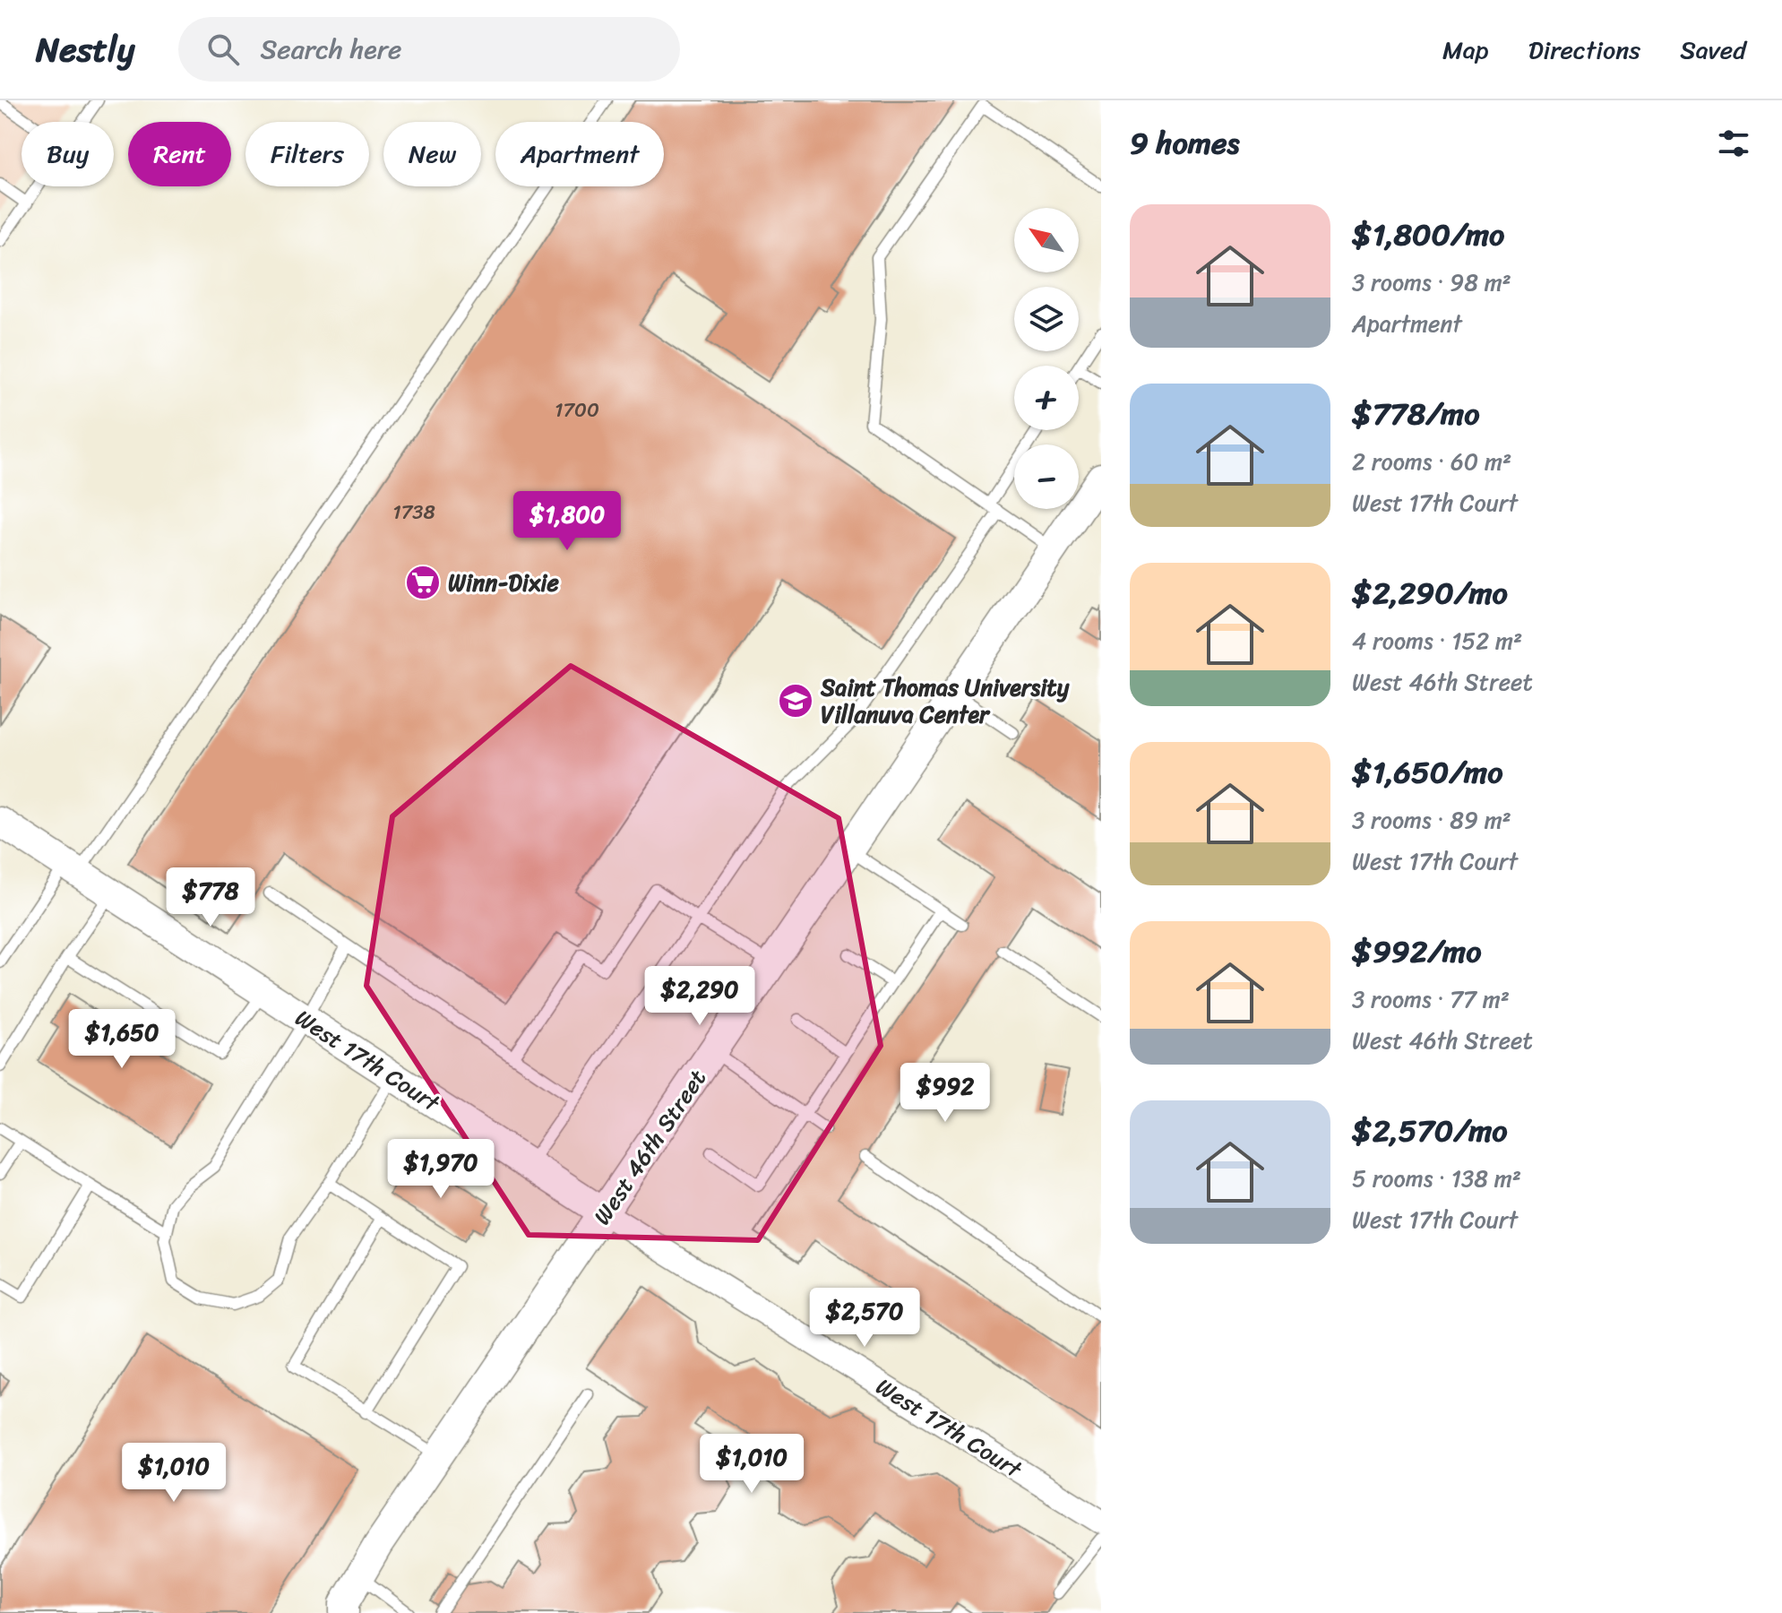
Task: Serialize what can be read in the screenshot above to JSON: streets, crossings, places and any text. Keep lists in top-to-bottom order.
{
  "streets": {
    "street": ["West 17th Court", "West 46th Street"]
  },
  "crossings": [
    ["West 17th Court", "West 46th Street"]
  ],
  "places": {
    "supermarket": ["Winn-Dixie"],
    "school or university": ["Saint Thomas University Villanuva Center"]
  },
  "house_numbers": ["1700", "1738"],
  "north": "top left",
  "page": {
    "header": "Nestly",
    "search": "Search here",
    "nav": ["Map", "Directions", "Saved"],
    "heading": "9 homes",
    "chip": [
      "Buy",
      "Rent",
      "Filters",
      "New",
      "Apartment"
    ],
    "list": [
      {
        "name": "$1,800/mo",
        "note": "3 rooms · 98 m² · Apartment"
      },
      {
        "name": "$778/mo",
        "note": "2 rooms · 60 m² · West 17th Court"
      },
      {
        "name": "$2,290/mo",
        "note": "4 rooms · 152 m² · West 46th Street"
      },
      {
        "name": "$1,650/mo",
        "note": "3 rooms · 89 m² · West 17th Court"
      },
      {
        "name": "$992/mo",
        "note": "3 rooms · 77 m² · West 46th Street"
      },
      {
        "name": "$2,570/mo",
        "note": "5 rooms · 138 m² · West 17th Court"
      }
    ],
    "map_buttons": ["+", "−"],
    "price": [
      "$1,800",
      "$778",
      "$2,290",
      "$1,650",
      "$992",
      "$1,970",
      "$2,570",
      "$1,010",
      "$1,010"
    ]
  }
}
